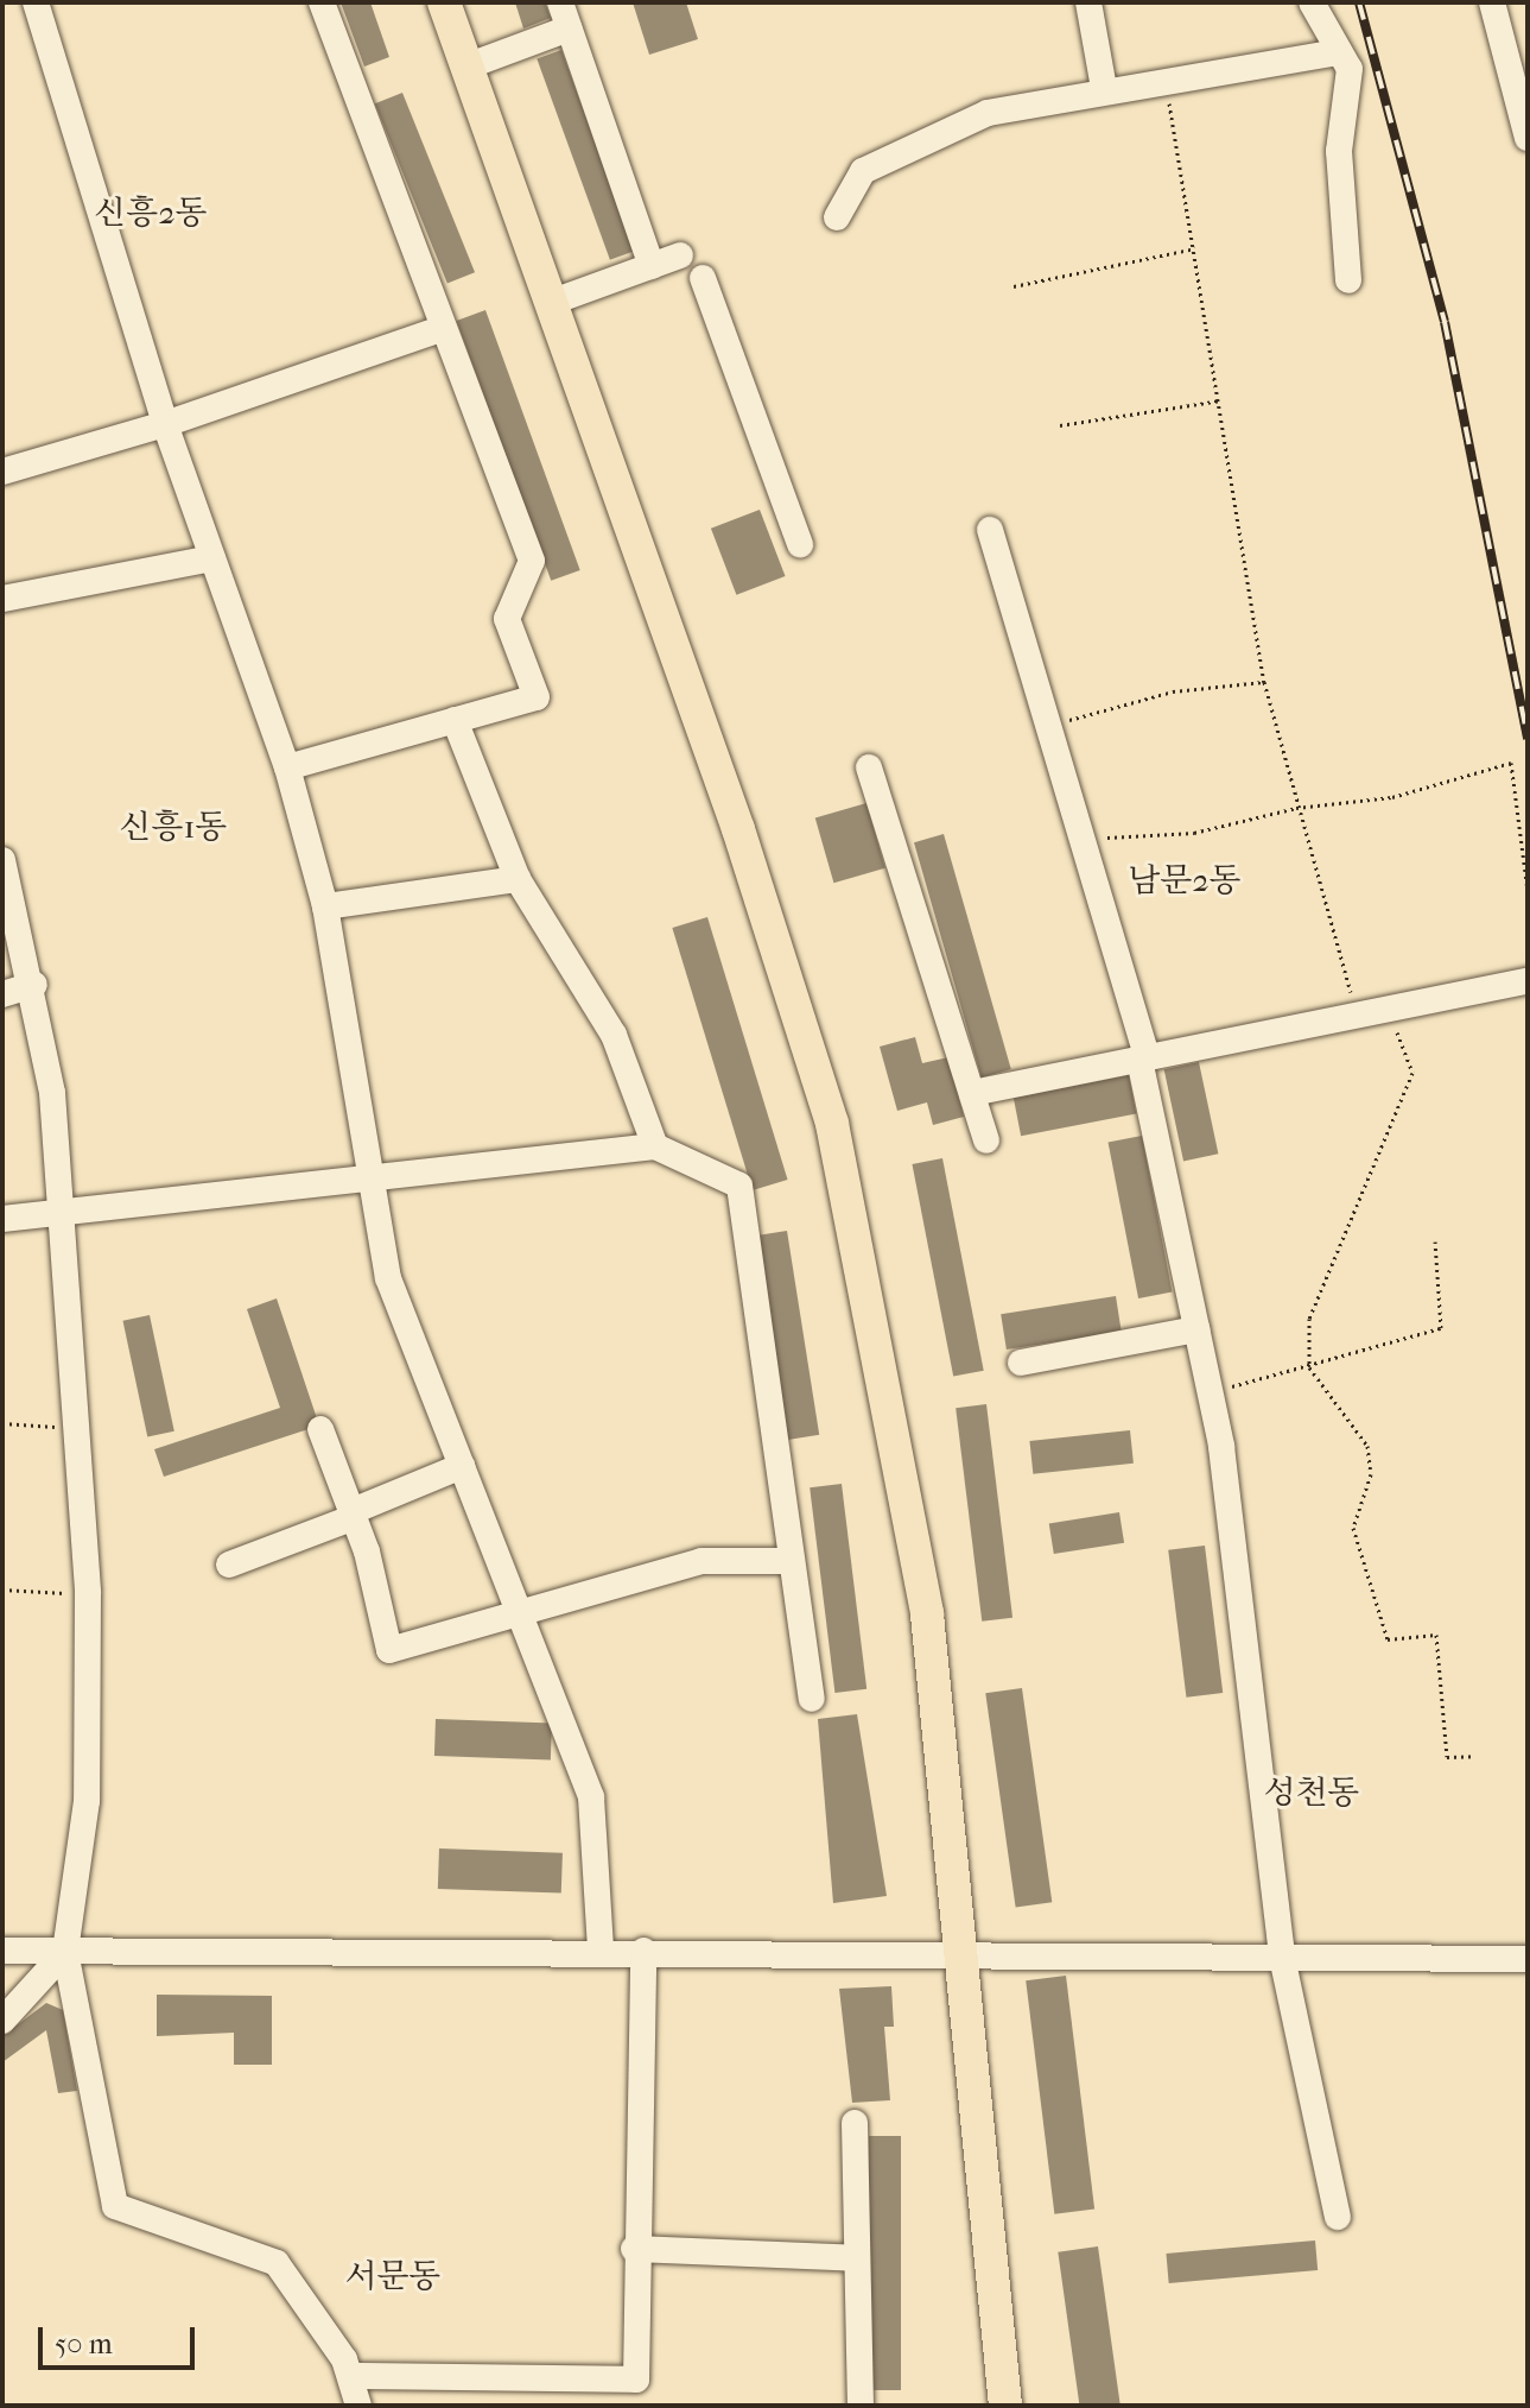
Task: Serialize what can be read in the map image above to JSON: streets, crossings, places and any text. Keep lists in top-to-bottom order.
{
  "districts": [
    "신흥2동",
    "신흥1동",
    "남문2동",
    "성천동",
    "서문동"
  ],
  "scale_bar": "50 m"
}
